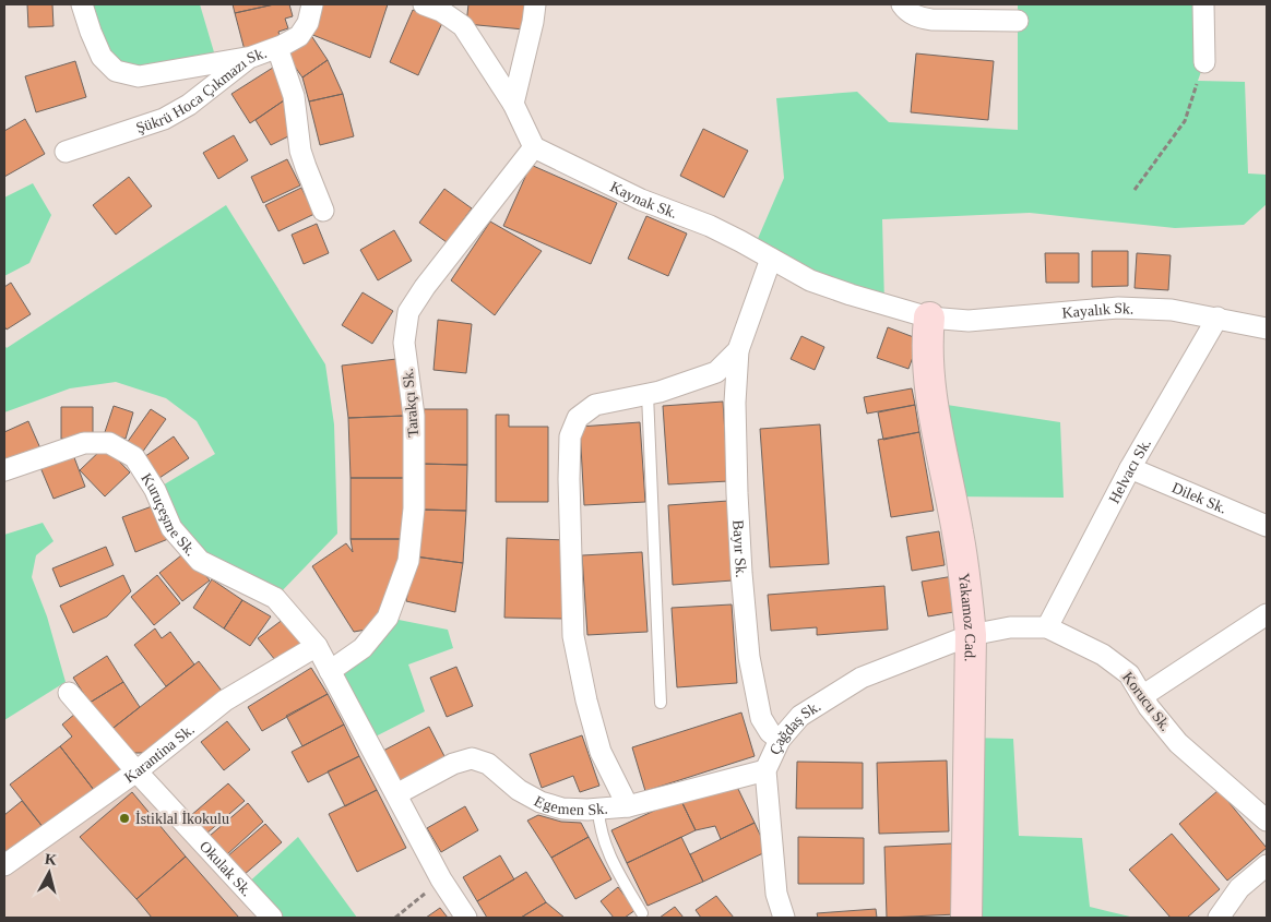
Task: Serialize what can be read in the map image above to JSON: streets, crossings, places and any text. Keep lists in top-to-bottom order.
{
  "streets": {
    "street": [
      "Şükrü Hoca Çıkmazı Sk.",
      "Kaynak Sk.",
      "Kayalık Sk.",
      "Tarakçı Sk.",
      "Helvacı Sk.",
      "Dilek Sk.",
      "Kuruçeşme Sk.",
      "Bayır Sk.",
      "Yakamoz Cad.",
      "Korucu Sk.",
      "Çağdaş Sk.",
      "Karantina Sk.",
      "Egemen Sk.",
      "Okulak Sk."
    ]
  },
  "crossings": [
    ["Kaynak Sk.", "Kayalık Sk."],
    ["Kaynak Sk.", "Tarakçı Sk."],
    ["Kaynak Sk.", "Yakamoz Cad."],
    ["Kayalık Sk.", "Helvacı Sk."],
    ["Kayalık Sk.", "Yakamoz Cad."],
    ["Tarakçı Sk.", "Kuruçeşme Sk."],
    ["Helvacı Sk.", "Dilek Sk."],
    ["Helvacı Sk.", "Korucu Sk."],
    ["Kuruçeşme Sk.", "Karantina Sk."],
    ["Kuruçeşme Sk.", "Egemen Sk."],
    ["Bayır Sk.", "Çağdaş Sk."],
    ["Yakamoz Cad.", "Korucu Sk."],
    ["Yakamoz Cad.", "Çağdaş Sk."],
    ["Korucu Sk.", "Çağdaş Sk."],
    ["Çağdaş Sk.", "Egemen Sk."],
    ["Karantina Sk.", "Okulak Sk."]
  ],
  "places": ["İstiklal İkokulu"],
  "north": "top"
}
